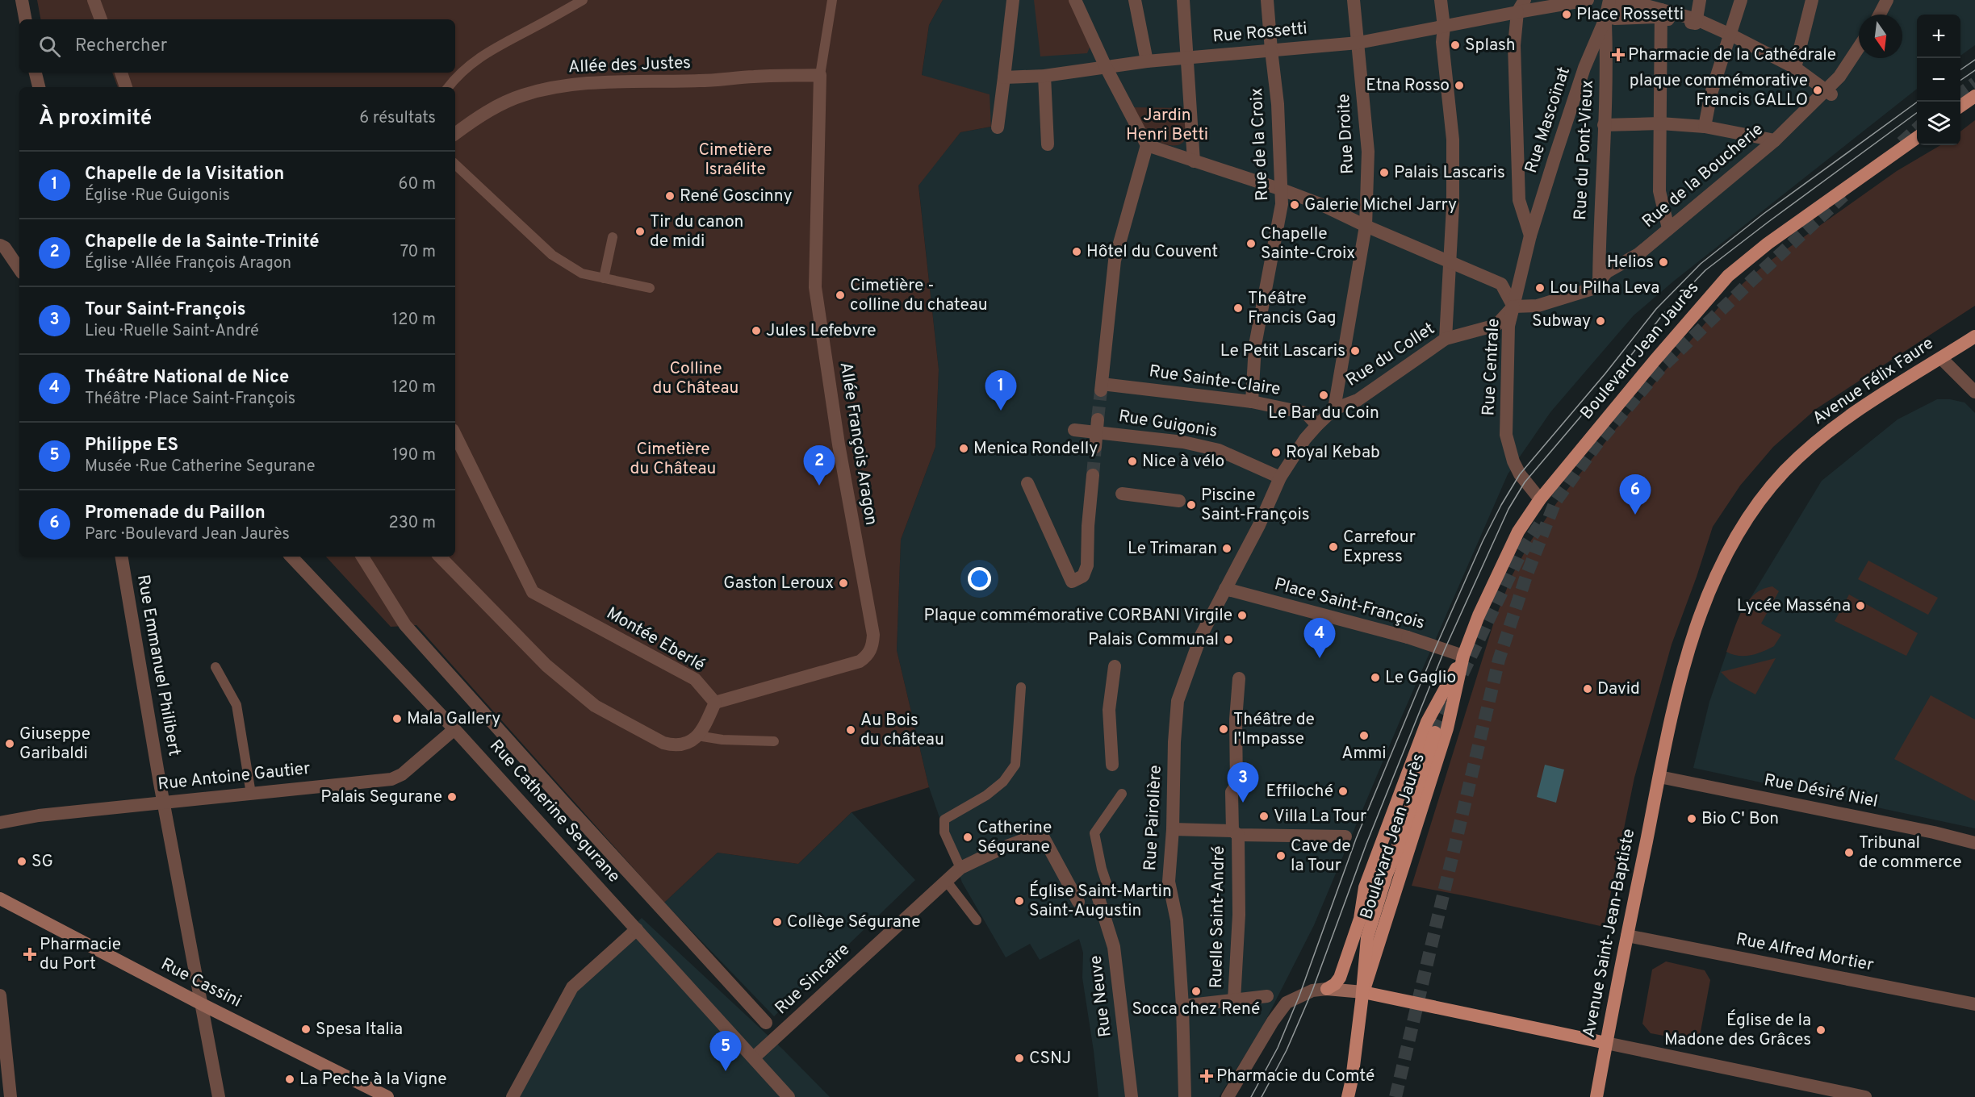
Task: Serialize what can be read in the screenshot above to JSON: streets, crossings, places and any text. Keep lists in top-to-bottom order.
{
  "streets": {
    "main road": [
      "Boulevard Jean Jaurès",
      "Avenue Félix Faure",
      "Avenue Saint-Jean-Baptiste",
      "Rue Cassini"
    ],
    "street": [
      "Rue Rossetti",
      "Allée des Justes",
      "Rue Mascoïnat",
      "Rue Droite",
      "Rue de la Croix",
      "Rue du Pont-Vieux",
      "Rue de la Boucherie",
      "Rue du Collet",
      "Rue Centrale",
      "Rue Sainte-Claire",
      "Rue Guigonis",
      "Allée François Aragon",
      "Place Saint-François",
      "Montée Eberlé",
      "Rue Emmanuel Philibert",
      "Rue Antoine Gautier",
      "Rue Désiré Niel",
      "Rue Catherine Segurane",
      "Rue Pairolière",
      "Ruelle Saint-André",
      "Rue Alfred Mortier",
      "Rue Sincaire",
      "Rue Neuve"
    ]
  },
  "crossings": [
    ["Rue Rossetti", "Rue Droite"],
    ["Rue Rossetti", "Rue de la Croix"],
    ["Allée des Justes", "Allée François Aragon"],
    ["Rue Mascoïnat", "Rue du Pont-Vieux"],
    ["Rue Mascoïnat", "Rue Centrale"],
    ["Rue Droite", "Rue du Collet"],
    ["Rue Droite", "Rue Pairolière"],
    ["Rue de la Croix", "Rue Sainte-Claire"],
    ["Rue du Pont-Vieux", "Rue de la Boucherie"],
    ["Boulevard Jean Jaurès", "Rue Centrale"],
    ["Boulevard Jean Jaurès", "Place Saint-François"],
    ["Rue du Collet", "Rue Centrale"],
    ["Rue du Collet", "Rue Pairolière"],
    ["Rue Sainte-Claire", "Rue Pairolière"],
    ["Avenue Félix Faure", "Rue Désiré Niel"],
    ["Avenue Félix Faure", "Avenue Saint-Jean-Baptiste"],
    ["Rue Guigonis", "Rue Pairolière"],
    ["Allée François Aragon", "Montée Eberlé"],
    ["Place Saint-François", "Rue Pairolière"],
    ["Rue Emmanuel Philibert", "Rue Antoine Gautier"],
    ["Rue Emmanuel Philibert", "Rue Cassini"],
    ["Rue Antoine Gautier", "Rue Catherine Segurane"],
    ["Rue Désiré Niel", "Avenue Saint-Jean-Baptiste"],
    ["Rue Catherine Segurane", "Rue Sincaire"],
    ["Avenue Saint-Jean-Baptiste", "Rue Alfred Mortier"]
  ],
  "parks": [
    "Jardin Henri Betti",
    "Cimetière Israélite",
    "Colline du Château",
    "Cimetière du Château"
  ],
  "places": {
    "other": [
      "Place Rossetti",
      "Splash",
      "Etna Rosso",
      "plaque commémorative Francis GALLO",
      "Palais Lascaris",
      "René Goscinny",
      "Galerie Michel Jarry",
      "Tir du canon de midi",
      "Chapelle Sainte-Croix",
      "Hôtel du Couvent",
      "Helios",
      "Lou Pilha Leva",
      "Cimetière - colline du chateau",
      "Théâtre Francis Gag",
      "Subway",
      "Jules Lefebvre",
      "Le Petit Lascaris",
      "Le Bar du Coin",
      "Menica Rondelly",
      "Royal Kebab",
      "Nice à vélo",
      "Piscine Saint-François",
      "Carrefour Express",
      "Le Trimaran",
      "Gaston Leroux",
      "Lycée Masséna",
      "Plaque commémorative CORBANI Virgile",
      "Palais Communal",
      "Le Gaglio",
      "David",
      "Mala Gallery",
      "Théâtre de l'Impasse",
      "Au Bois du château",
      "Ammi",
      "Giuseppe Garibaldi",
      "Effiloché",
      "Palais Segurane",
      "Villa La Tour",
      "Bio C' Bon",
      "Catherine Ségurane",
      "Tribunal de commerce",
      "Cave de la Tour",
      "SG",
      "Église Saint-Martin Saint-Augustin",
      "Collège Ségurane",
      "Socca chez René",
      "Spesa Italia",
      "Église de la Madone des Grâces",
      "CSNJ",
      "La Peche à la Vigne"
    ],
    "health": ["Pharmacie de la Cathédrale", "Pharmacie du Port", "Pharmacie du Comté"]
  },
  "north": "bottom",
  "page": {
    "map_buttons": ["+", "−"],
    "search": "Rechercher",
    "heading": ["À proximité", "6 résultats"],
    "list": [
      {
        "mark": "1",
        "name": "Chapelle de la Visitation",
        "note": "Église · Rue Guigonis",
        "value": "60 m"
      },
      {
        "mark": "2",
        "name": "Chapelle de la Sainte-Trinité",
        "note": "Église · Allée François Aragon",
        "value": "70 m"
      },
      {
        "mark": "3",
        "name": "Tour Saint-François",
        "note": "Lieu · Ruelle Saint-André",
        "value": "120 m"
      },
      {
        "mark": "4",
        "name": "Théâtre National de Nice",
        "note": "Théâtre · Place Saint-François",
        "value": "120 m"
      },
      {
        "mark": "5",
        "name": "Philippe ES",
        "note": "Musée · Rue Catherine Segurane",
        "value": "190 m"
      },
      {
        "mark": "6",
        "name": "Promenade du Paillon",
        "note": "Parc · Boulevard Jean Jaurès",
        "value": "230 m"
      }
    ],
    "pins": [
      "1",
      "2",
      "6",
      "4",
      "3",
      "5"
    ]
  }
}
